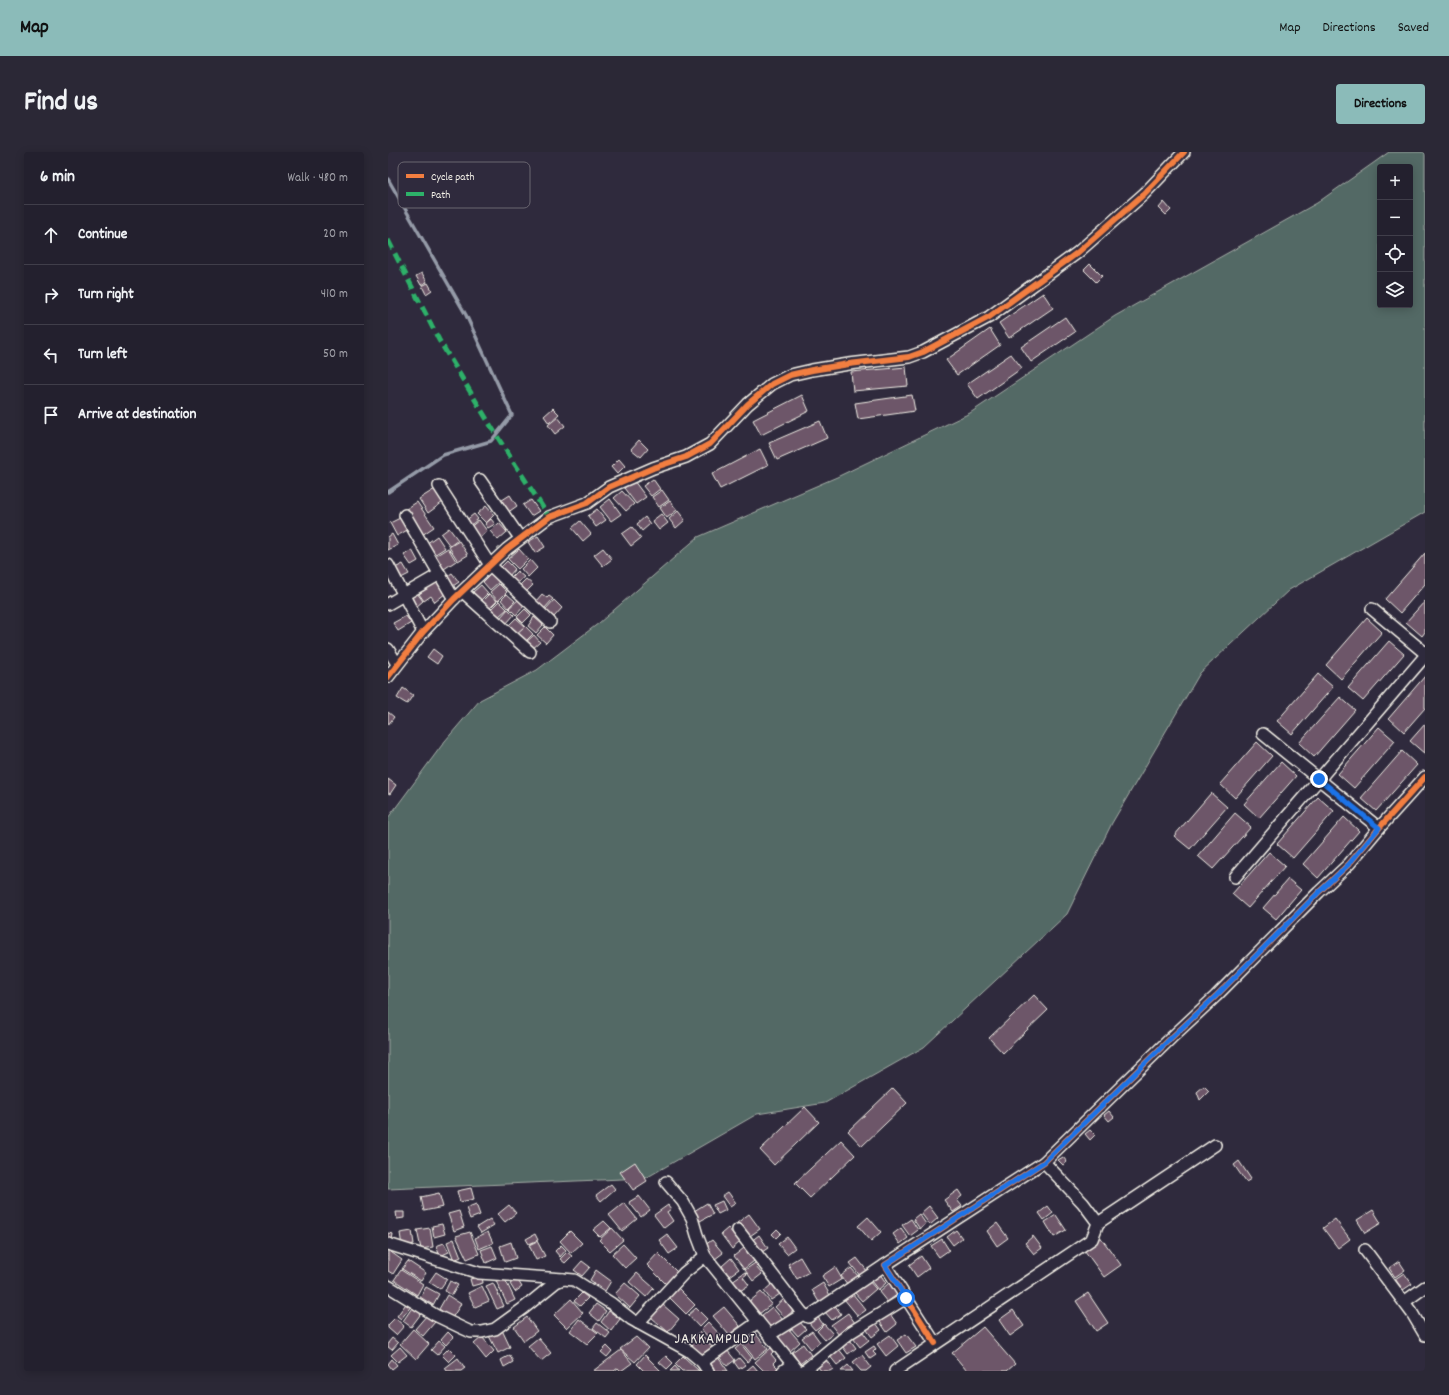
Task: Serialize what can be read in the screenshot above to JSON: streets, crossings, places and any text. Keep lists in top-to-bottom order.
{
  "districts": ["JAKKAMPUDI"],
  "legend": ["Cycle path", "Path"],
  "page": {
    "header": "Map",
    "nav": ["Map", "Directions", "Saved"],
    "title": "Find us",
    "buttons": "Directions",
    "heading": ["6 min", "Walk · 480 m"],
    "map_buttons": ["+", "−"],
    "list": [
      ["Continue", "20 m"],
      ["Turn right", "410 m"],
      ["Turn left", "50 m"],
      "Arrive at destination"
    ]
  }
}
